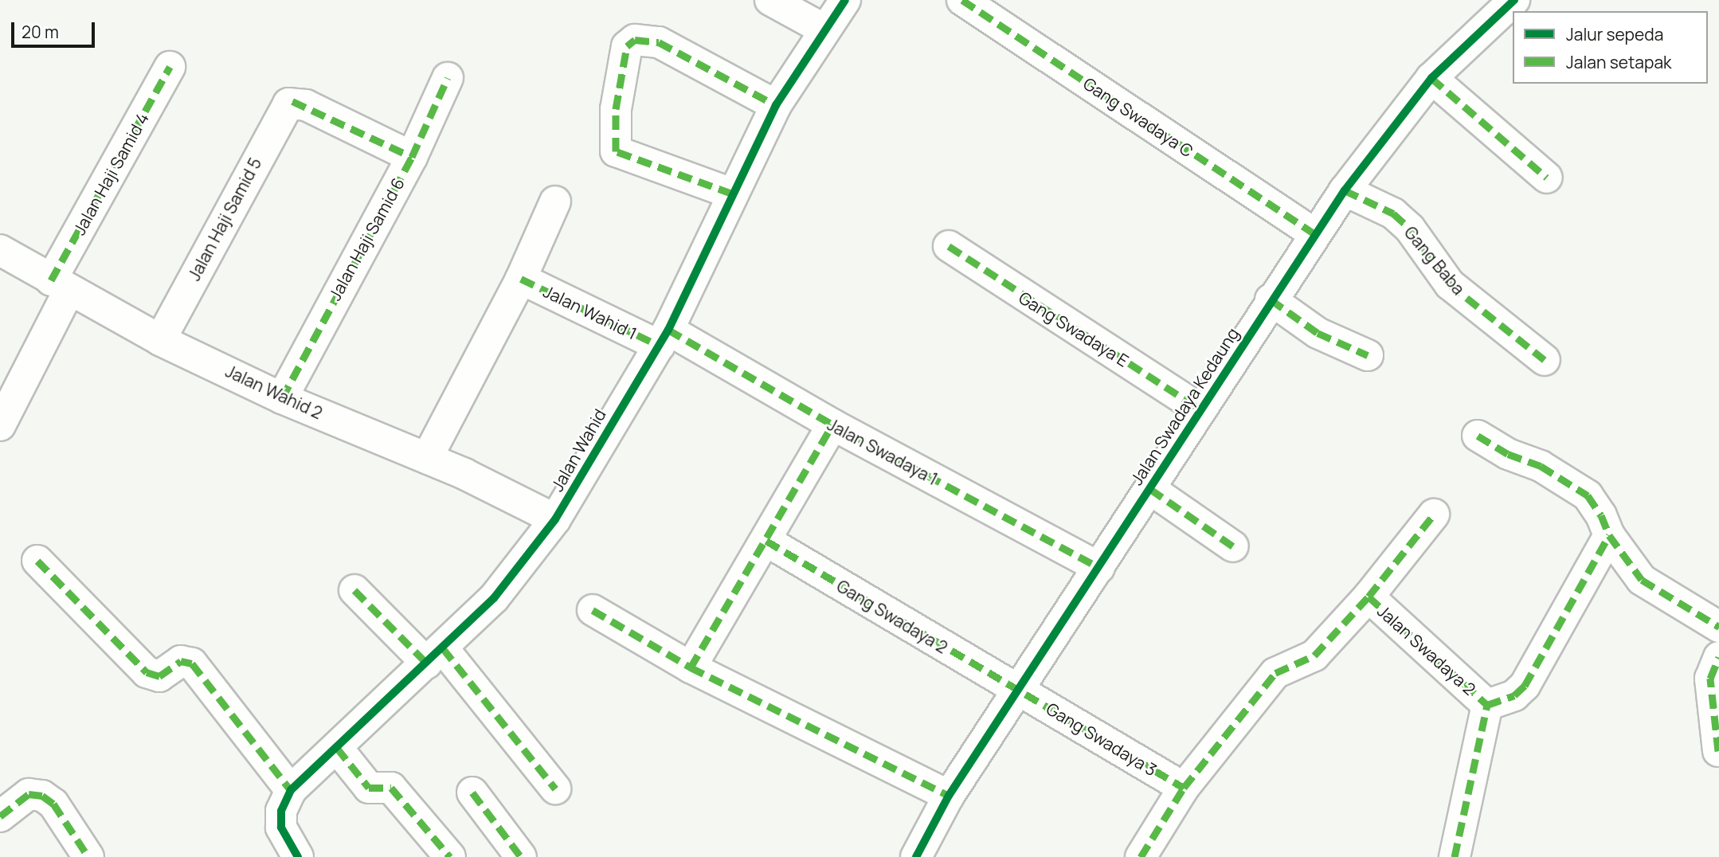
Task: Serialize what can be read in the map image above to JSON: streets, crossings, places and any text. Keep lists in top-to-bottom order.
{
  "streets": {
    "street": [
      "Gang Swadaya C",
      "Jalan Haji Samid 4",
      "Jalan Haji Samid 5",
      "Jalan Haji Samid 6",
      "Gang Baba",
      "Jalan Wahid 1",
      "Gang Swadaya E",
      "Jalan Wahid 2",
      "Jalan Swadaya Kedaung",
      "Jalan Wahid",
      "Jalan Swadaya 1",
      "Gang Swadaya 2",
      "Jalan Swadaya 2",
      "Gang Swadaya 3"
    ]
  },
  "crossings": [
    ["Gang Swadaya C", "Jalan Swadaya Kedaung"],
    ["Jalan Haji Samid 4", "Jalan Wahid 2"],
    ["Jalan Haji Samid 5", "Jalan Haji Samid 6"],
    ["Jalan Haji Samid 5", "Jalan Wahid 2"],
    ["Jalan Haji Samid 6", "Jalan Wahid 2"],
    ["Gang Baba", "Jalan Swadaya Kedaung"],
    ["Jalan Wahid 1", "Jalan Wahid"],
    ["Jalan Wahid 1", "Jalan Swadaya 1"],
    ["Gang Swadaya E", "Jalan Swadaya Kedaung"],
    ["Jalan Wahid 2", "Jalan Wahid"],
    ["Jalan Swadaya Kedaung", "Jalan Swadaya 1"],
    ["Jalan Swadaya Kedaung", "Gang Swadaya 2"],
    ["Jalan Swadaya Kedaung", "Gang Swadaya 3"],
    ["Jalan Wahid", "Jalan Swadaya 1"],
    ["Gang Swadaya 2", "Gang Swadaya 3"],
    ["Jalan Swadaya 2", "Gang Swadaya 3"]
  ],
  "legend": ["Jalur sepeda", "Jalan setapak"],
  "scale_bar": "20 m"
}
